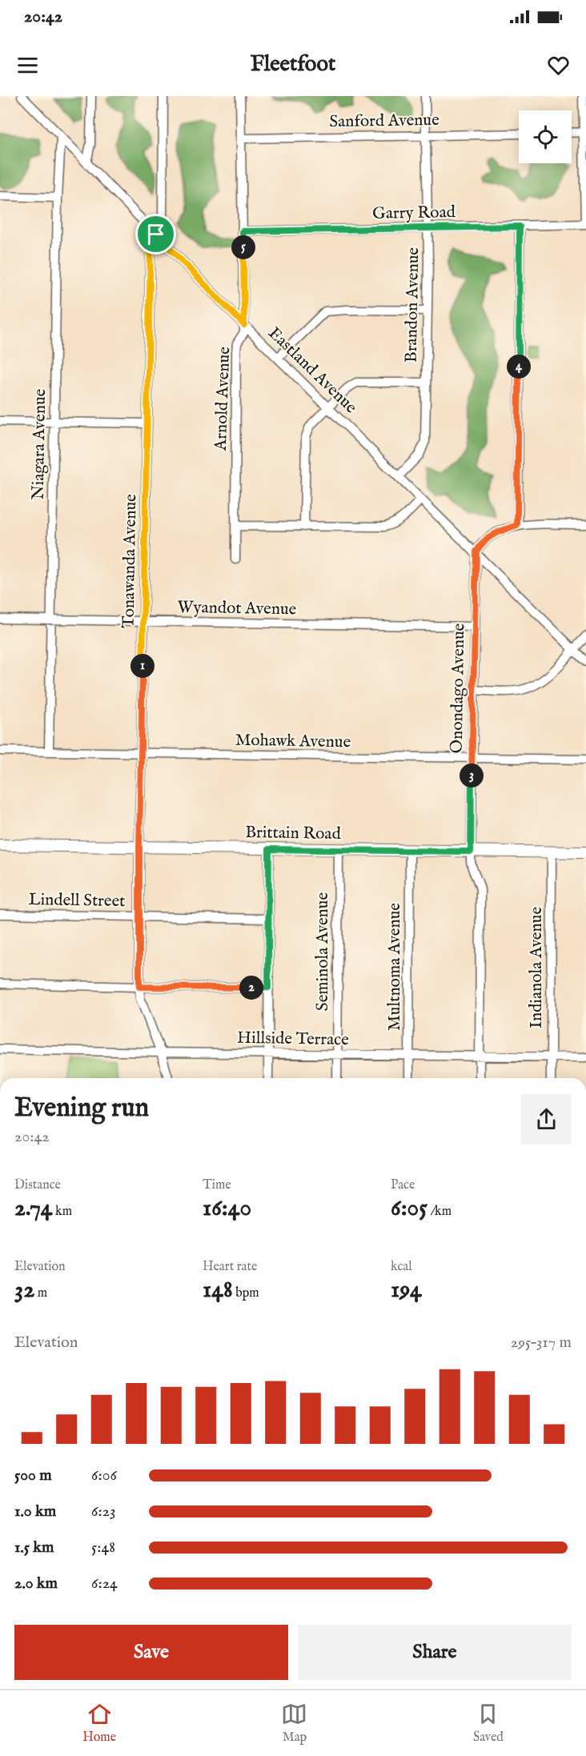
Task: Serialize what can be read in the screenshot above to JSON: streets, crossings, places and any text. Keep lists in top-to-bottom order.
{
  "streets": {
    "main road": ["Brittain Road"],
    "street": [
      "Sanford Avenue",
      "Garry Road",
      "Brandon Avenue",
      "Eastland Avenue",
      "Arnold Avenue",
      "Niagara Avenue",
      "Tonawanda Avenue",
      "Wyandot Avenue",
      "Onondago Avenue",
      "Mohawk Avenue",
      "Lindell Street",
      "Seminola Avenue",
      "Multnoma Avenue",
      "Indianola Avenue",
      "Hillside Terrace"
    ]
  },
  "crossings": [
    ["Sanford Avenue", "Brandon Avenue"],
    ["Sanford Avenue", "Arnold Avenue"],
    ["Garry Road", "Brandon Avenue"],
    ["Garry Road", "Arnold Avenue"],
    ["Brandon Avenue", "Eastland Avenue"],
    ["Eastland Avenue", "Arnold Avenue"],
    ["Eastland Avenue", "Niagara Avenue"],
    ["Eastland Avenue", "Tonawanda Avenue"],
    ["Eastland Avenue", "Onondago Avenue"],
    ["Niagara Avenue", "Wyandot Avenue"],
    ["Niagara Avenue", "Mohawk Avenue"],
    ["Tonawanda Avenue", "Wyandot Avenue"],
    ["Tonawanda Avenue", "Mohawk Avenue"],
    ["Tonawanda Avenue", "Brittain Road"],
    ["Tonawanda Avenue", "Lindell Street"],
    ["Tonawanda Avenue", "Hillside Terrace"],
    ["Wyandot Avenue", "Onondago Avenue"],
    ["Onondago Avenue", "Mohawk Avenue"],
    ["Onondago Avenue", "Brittain Road"],
    ["Onondago Avenue", "Hillside Terrace"],
    ["Brittain Road", "Seminola Avenue"],
    ["Brittain Road", "Multnoma Avenue"],
    ["Brittain Road", "Indianola Avenue"],
    ["Seminola Avenue", "Hillside Terrace"],
    ["Multnoma Avenue", "Hillside Terrace"],
    ["Indianola Avenue", "Hillside Terrace"]
  ],
  "page": {
    "status": "20:42",
    "header": "Fleetfoot",
    "pins": [
      "5",
      "4",
      "1",
      "3",
      "2"
    ],
    "heading": ["Evening run", "20:42"],
    "stats": [
      ["Distance", "2.74 km"],
      ["Time", "16:40"],
      ["Pace", "6:05 /km"],
      ["Elevation", "32 m"],
      ["Heart rate", "148 bpm"],
      ["kcal", "194"]
    ],
    "chart": ["Elevation", "295–317 m"],
    "list": [
      {
        "name": "500 m",
        "note": "6:06"
      },
      {
        "name": "1.0 km",
        "note": "6:23"
      },
      {
        "name": "1.5 km",
        "note": "5:48"
      },
      {
        "name": "2.0 km",
        "note": "6:24"
      }
    ],
    "buttons": ["Save", "Share"],
    "tabs": ["Home", "Map", "Saved"]
  }
}
